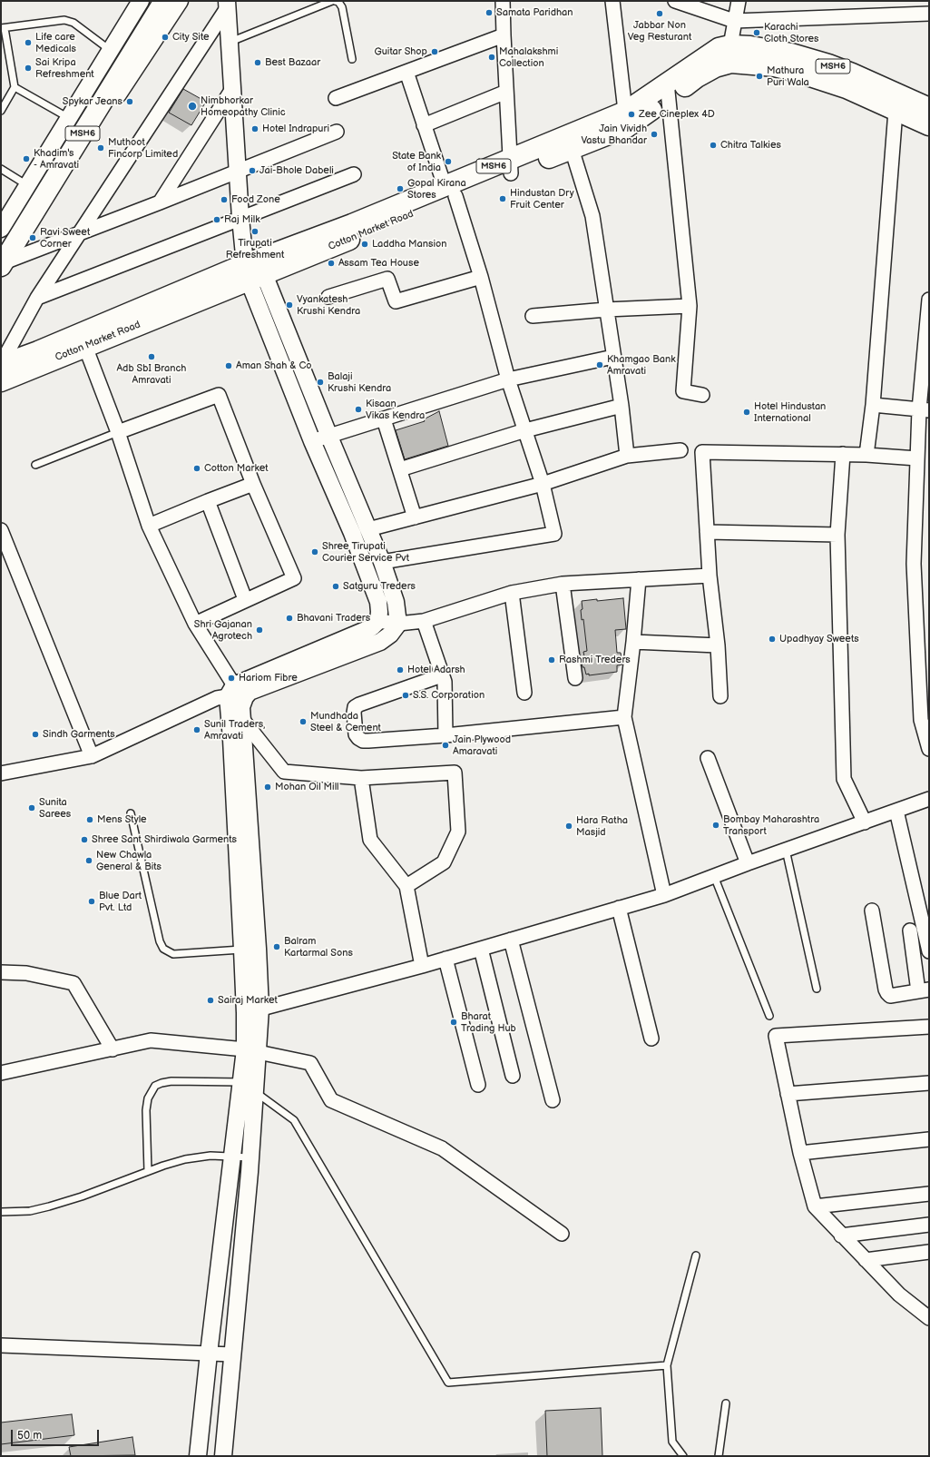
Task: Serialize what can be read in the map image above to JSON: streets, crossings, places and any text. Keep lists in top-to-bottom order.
{
  "streets": {
    "main road": ["MSH6", "Cotton Market Road"]
  },
  "crossings": [
    ["MSH6", "Cotton Market Road"]
  ],
  "places": [
    "Samata Paridhan",
    "Jabbar Non Veg Resturant",
    "Karachi Cloth Stores",
    "City Site",
    "Life care Medicals",
    "Guitar Shop",
    "Mahalakshmi Collection",
    "Best Bazaar",
    "Sai Kripa Refreshment",
    "Mathura Puri Wala",
    "Spykar Jeans",
    "Nimbhorkar Homeopathy Clinic",
    "Zee Cineplex 4D",
    "Hotel Indrapuri",
    "Jain Vividh Vastu Bhandar",
    "Chitra Talkies",
    "Muthoot Fincorp Limited",
    "Khadim's - Amravati",
    "State Bank of India",
    "Jai-Bhole Dabeli",
    "Gopal Kirana Stores",
    "Hindustan Dry Fruit Center",
    "Food Zone",
    "Raj Milk",
    "Tirupati Refreshment",
    "Ravi Sweet Corner",
    "Laddha Mansion",
    "Assam Tea House",
    "Vyankatesh Krushi Kendra",
    "Adb SbI Branch Amravati",
    "Khamgao Bank Amravati",
    "Aman Shah & Co",
    "Balaji Krushi Kendra",
    "Kisaan Vikas Kendra",
    "Hotel Hindustan International",
    "Cotton Market",
    "Shree Tirupati Courier Service Pvt",
    "Satguru Treders",
    "Bhavani Traders",
    "Shri Gajanan Agrotech",
    "Upadhyay Sweets",
    "Rashmi Treders",
    "Hotel Adarsh",
    "Hariom Fibre",
    "S.S. Corporation",
    "Mundhada Steel & Cement",
    "Sunil Traders, Amravati",
    "Sindh Garments",
    "Jain Plywood Amaravati",
    "Mohan Oil Mill",
    "Sunita Sarees",
    "Mens Style",
    "Bombay Maharashtra Transport",
    "Hara Ratha Masjid",
    "Shree Sant Shirdiwala Garments",
    "New Chawla General & Bits",
    "Blue Dart Pvt. Ltd",
    "Balram Kartarmal Sons",
    "Sairaj Market",
    "Bharat Trading Hub"
  ],
  "scale_bar": "50 m"
}
